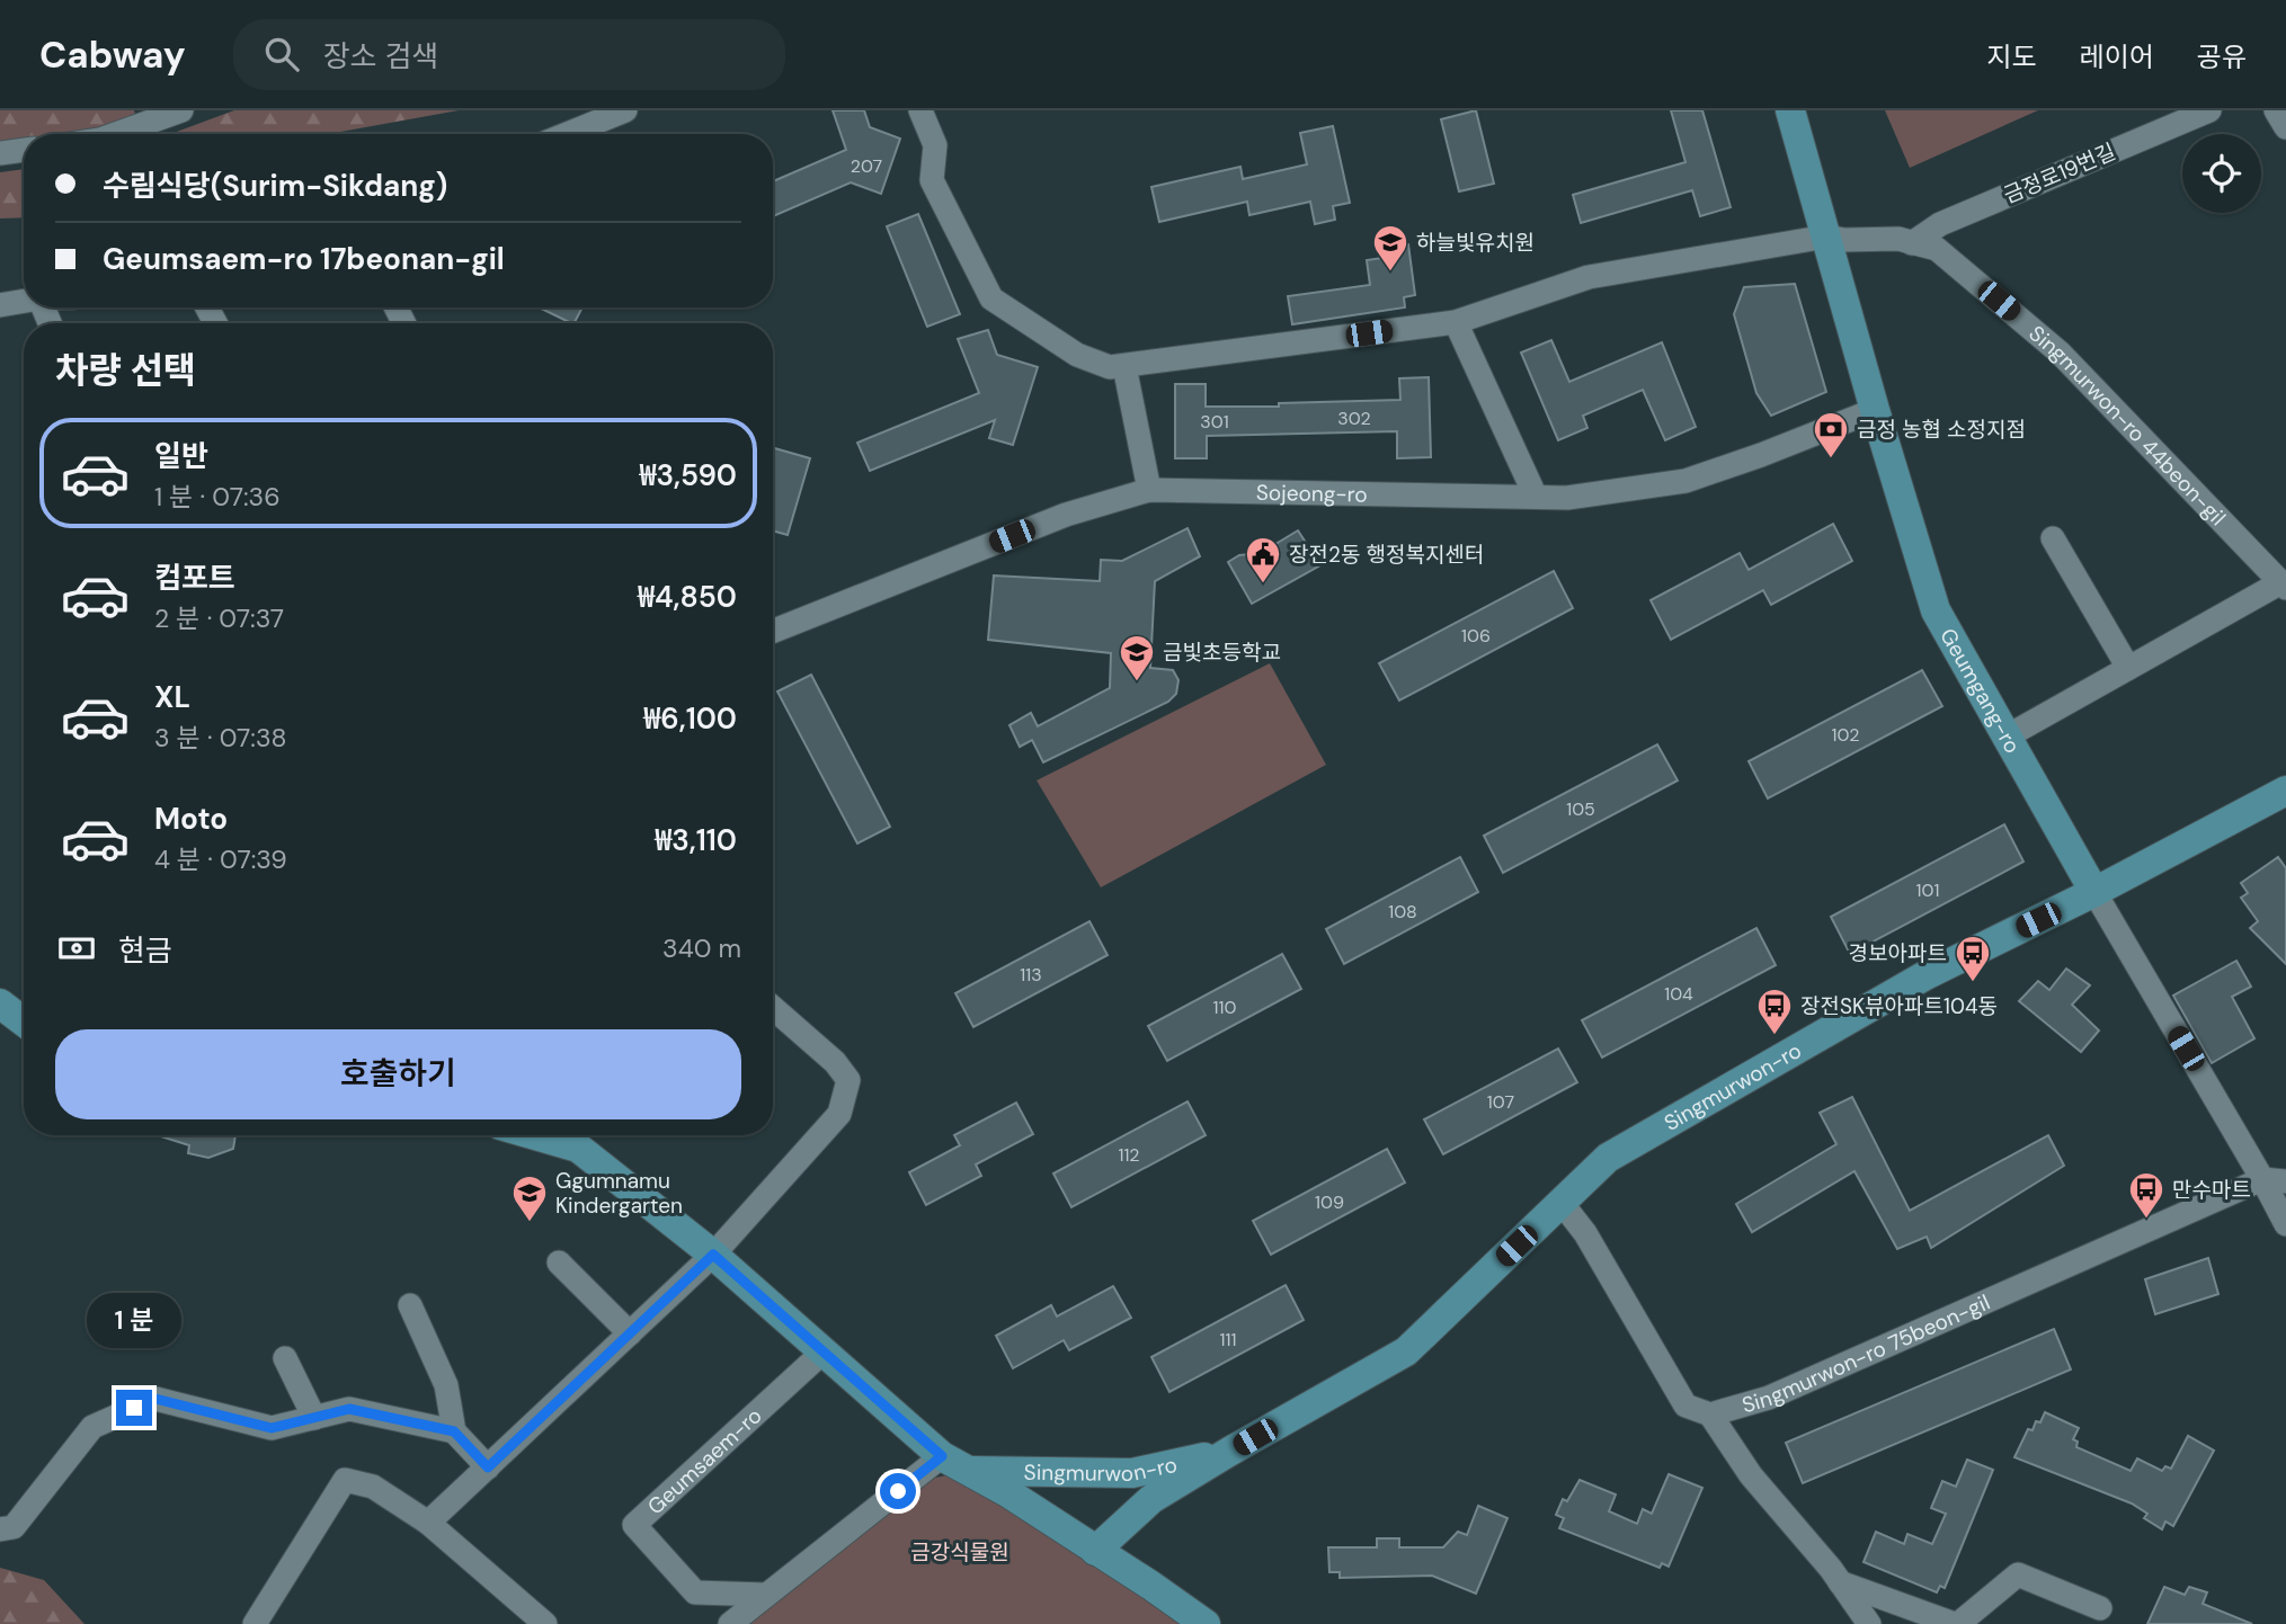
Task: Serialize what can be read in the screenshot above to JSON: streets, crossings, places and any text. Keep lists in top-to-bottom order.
{
  "streets": {
    "main road": ["Geumgang-ro", "Singmurwon-ro"],
    "street": [
      "금정로19번길",
      "Singmurwon-ro 44beon-gil",
      "Sojeong-ro",
      "Singmurwon-ro 75beon-gil",
      "Geumsaem-ro"
    ]
  },
  "crossings": [
    ["금정로19번길", "Singmurwon-ro 44beon-gil"],
    ["Singmurwon-ro 44beon-gil", "Geumgang-ro"],
    ["Sojeong-ro", "Geumgang-ro"],
    ["Geumgang-ro", "Singmurwon-ro"],
    ["Geumgang-ro", "Singmurwon-ro 75beon-gil"]
  ],
  "parks": ["금강식물원"],
  "places": {
    "school or university": ["하늘빛유치원", "금빛초등학교", "Ggumnamu Kindergarten"],
    "bank": ["금정 농협 소정지점"],
    "public building": ["장전2동 행정복지센터"],
    "bus stop": ["경보아파트", "장전SK뷰아파트104동", "만수마트"]
  },
  "house_numbers": [
    "207",
    "302",
    "301",
    "106",
    "102",
    "105",
    "101",
    "108",
    "113",
    "104",
    "110",
    "107",
    "112",
    "109",
    "111"
  ],
  "page": {
    "header": "Cabway",
    "search": "장소 검색",
    "nav": ["지도", "레이어", "공유"],
    "banner": ["수림식당(Surim-Sikdang)", "Geumsaem-ro 17beonan-gil"],
    "heading": "차량 선택",
    "list": [
      {
        "name": "일반",
        "note": "1 분 · 07:36",
        "value": "₩3,590"
      },
      {
        "name": "컴포트",
        "note": "2 분 · 07:37",
        "value": "₩4,850"
      },
      {
        "name": "XL",
        "note": "3 분 · 07:38",
        "value": "₩6,100"
      },
      {
        "name": "Moto",
        "note": "4 분 · 07:39",
        "value": "₩3,110"
      }
    ],
    "pay": ["현금", "340 m"],
    "buttons": "호출하기",
    "bubble": "1 분"
  }
}
